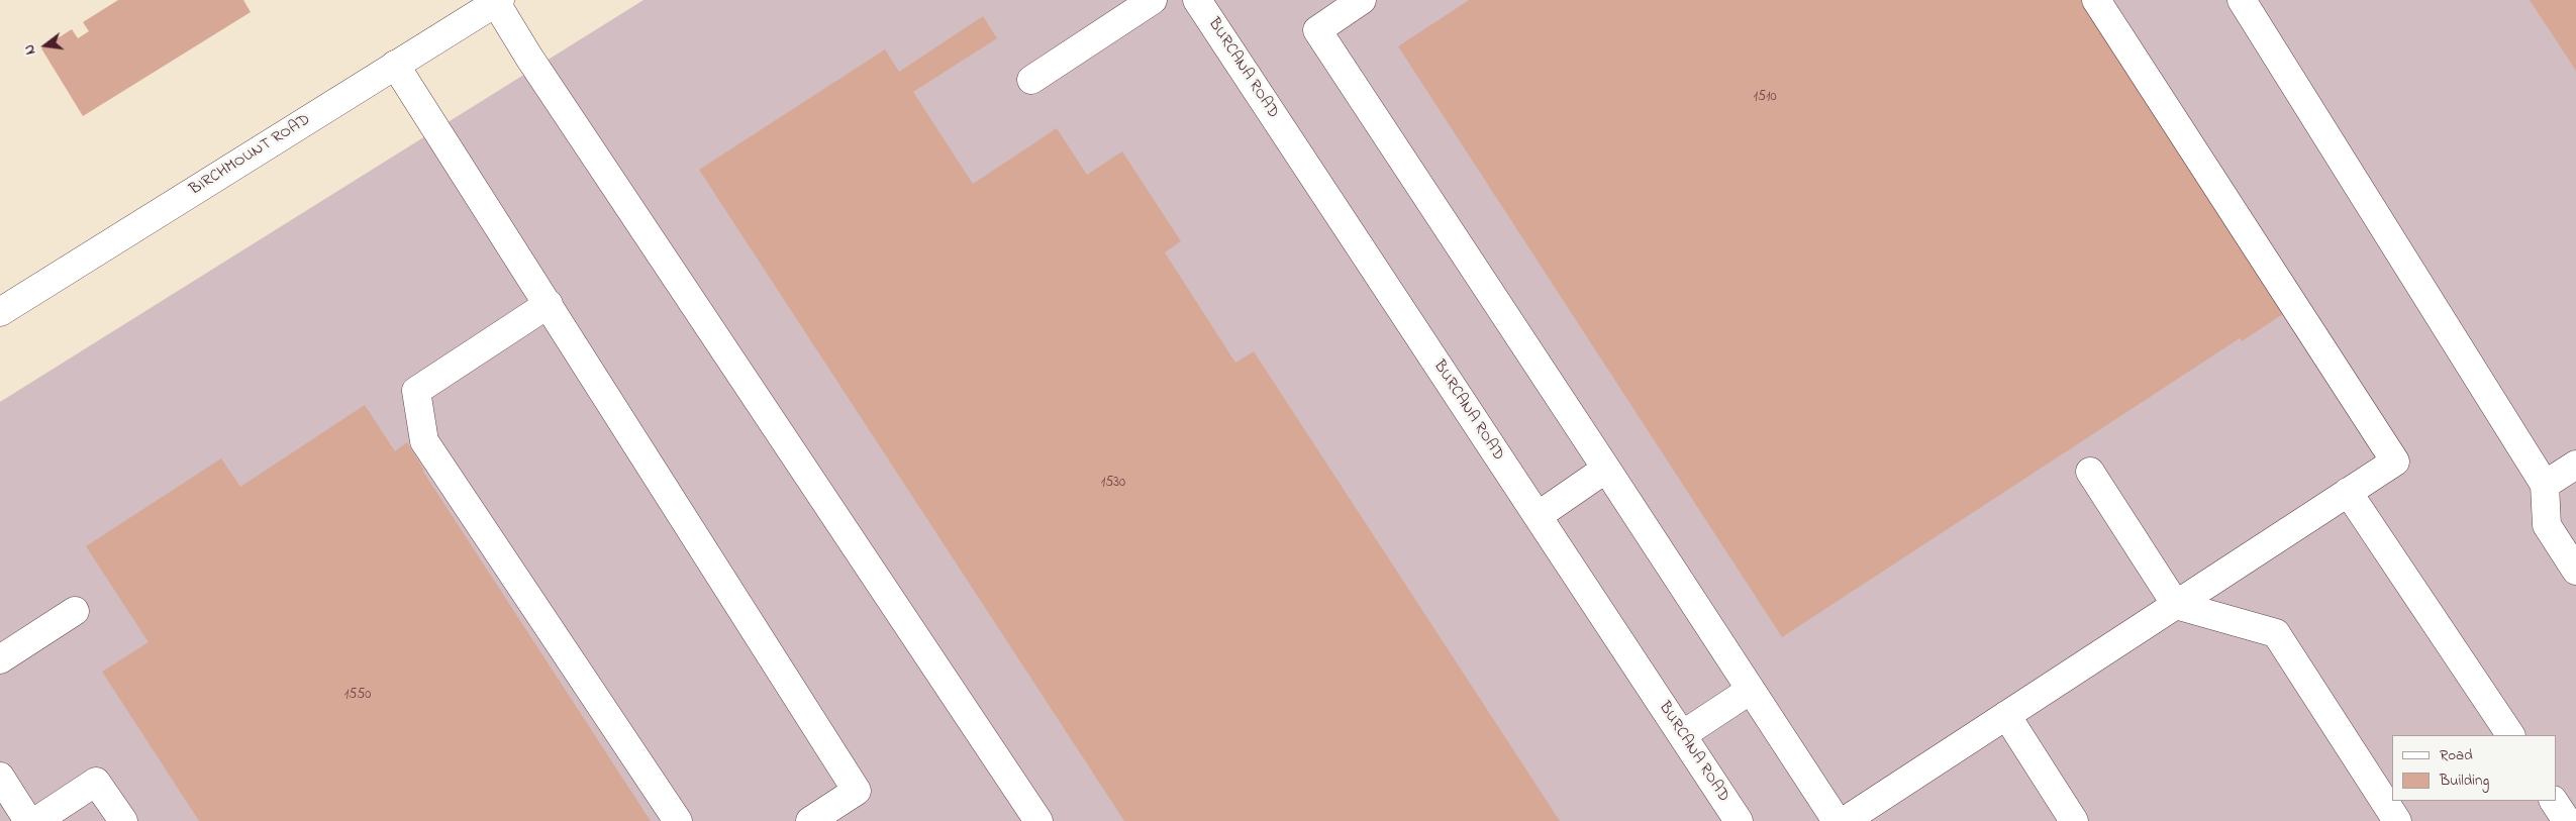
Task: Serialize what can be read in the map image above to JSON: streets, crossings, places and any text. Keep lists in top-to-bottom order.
{
  "streets": {
    "street": ["BURCANA ROAD", "BIRCHMOUNT ROAD"]
  },
  "house_numbers": ["1510", "1530", "1550"],
  "legend": ["Road", "Building"],
  "north": "left"
}
